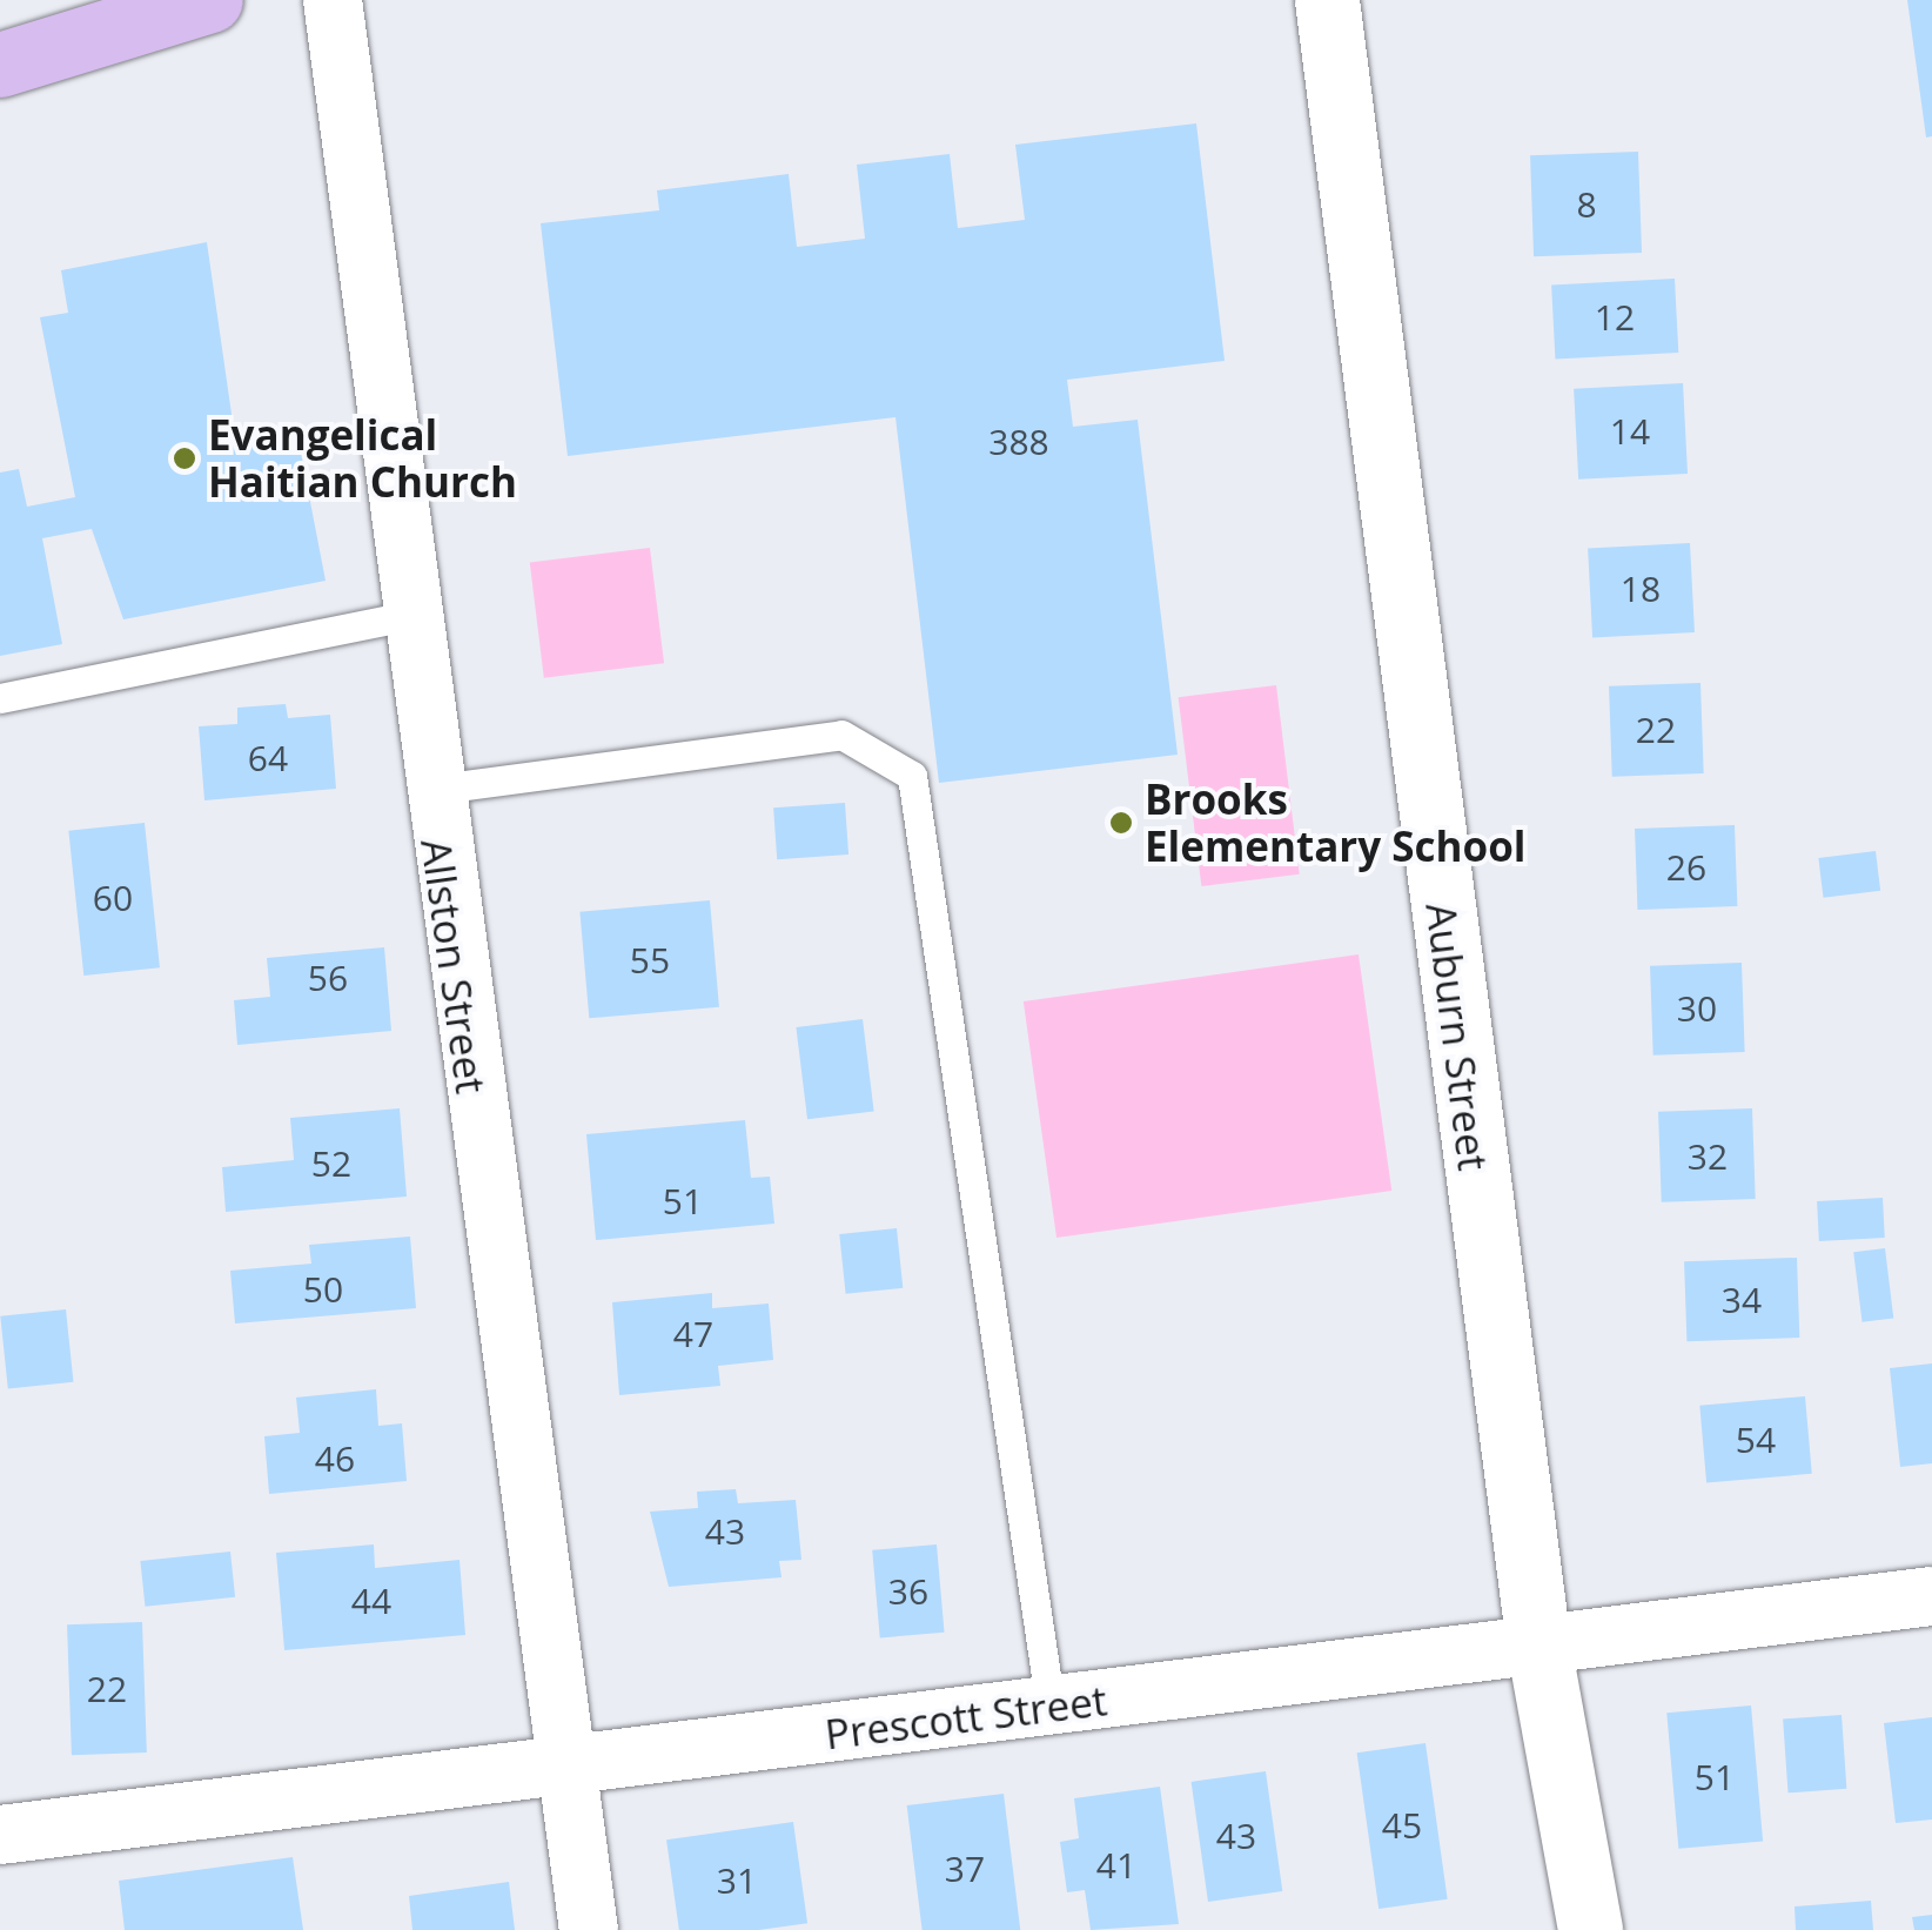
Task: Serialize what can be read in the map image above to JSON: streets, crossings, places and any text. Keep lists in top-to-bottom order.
{
  "streets": {
    "street": ["Allston Street", "Auburn Street", "Prescott Street"]
  },
  "crossings": [
    ["Allston Street", "Prescott Street"],
    ["Auburn Street", "Prescott Street"]
  ],
  "places": ["Evangelical Haitian Church", "Brooks Elementary School"],
  "house_numbers": [
    "8",
    "12",
    "14",
    "388",
    "18",
    "22",
    "64",
    "26",
    "60",
    "55",
    "56",
    "30",
    "32",
    "52",
    "51",
    "50",
    "34",
    "47",
    "54",
    "46",
    "43",
    "36",
    "44",
    "22",
    "51",
    "45",
    "43",
    "41",
    "37",
    "31"
  ]
}
